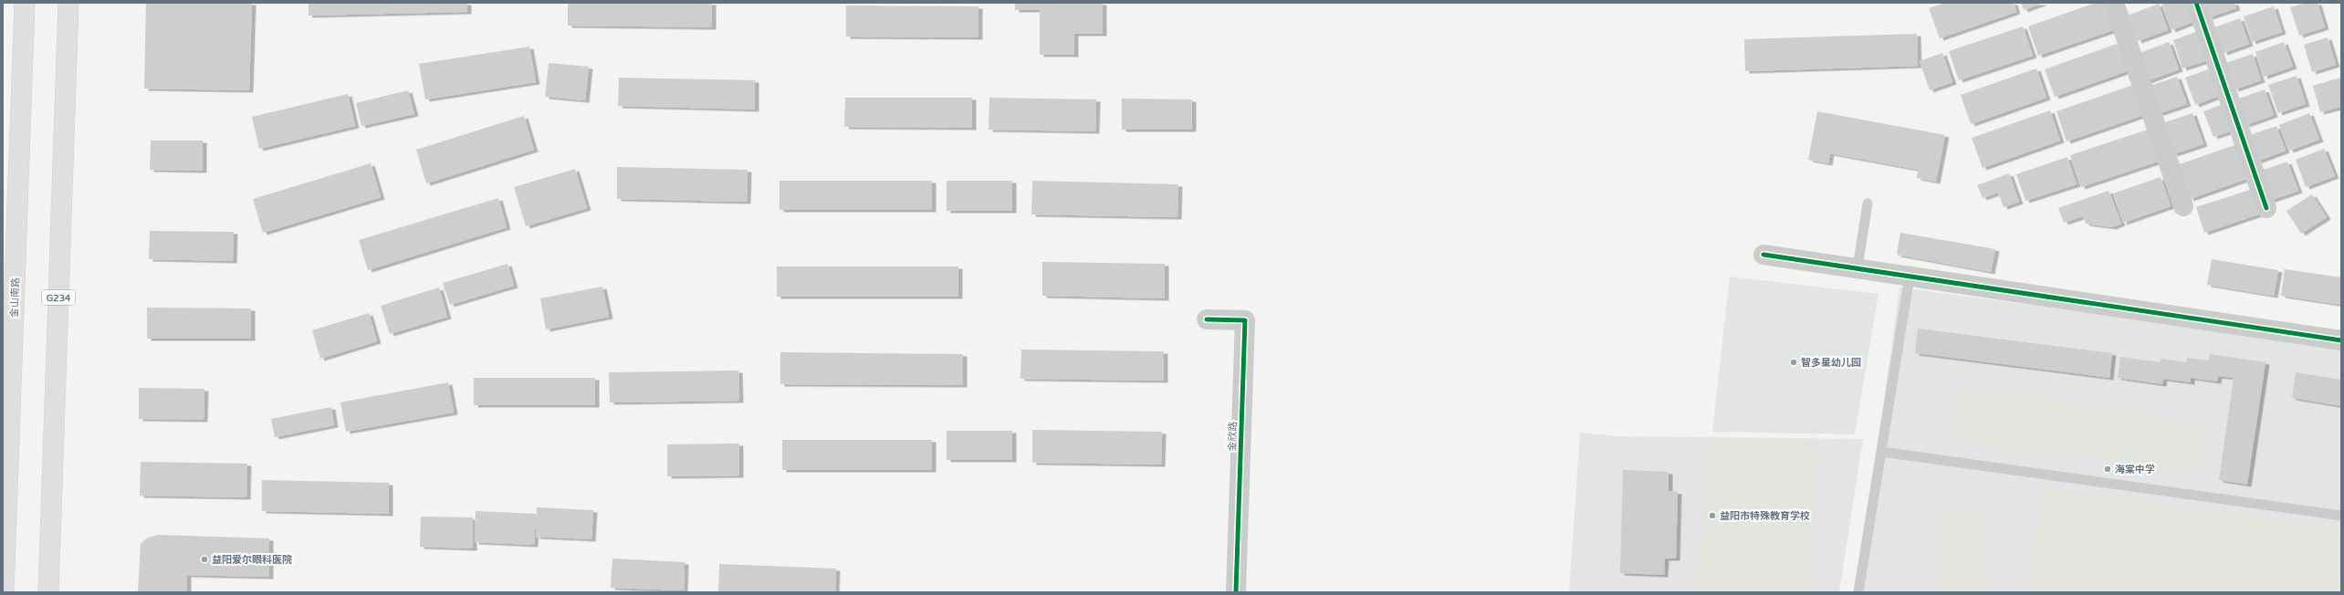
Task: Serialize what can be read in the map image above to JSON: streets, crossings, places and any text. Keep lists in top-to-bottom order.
{
  "streets": {
    "highway": ["金山南路", "G234"],
    "street": ["金欣路"]
  },
  "places": [
    "智多星幼儿园",
    "海棠中学",
    "益阳市特殊教育学校",
    "益阳爱尔眼科医院"
  ]
}
